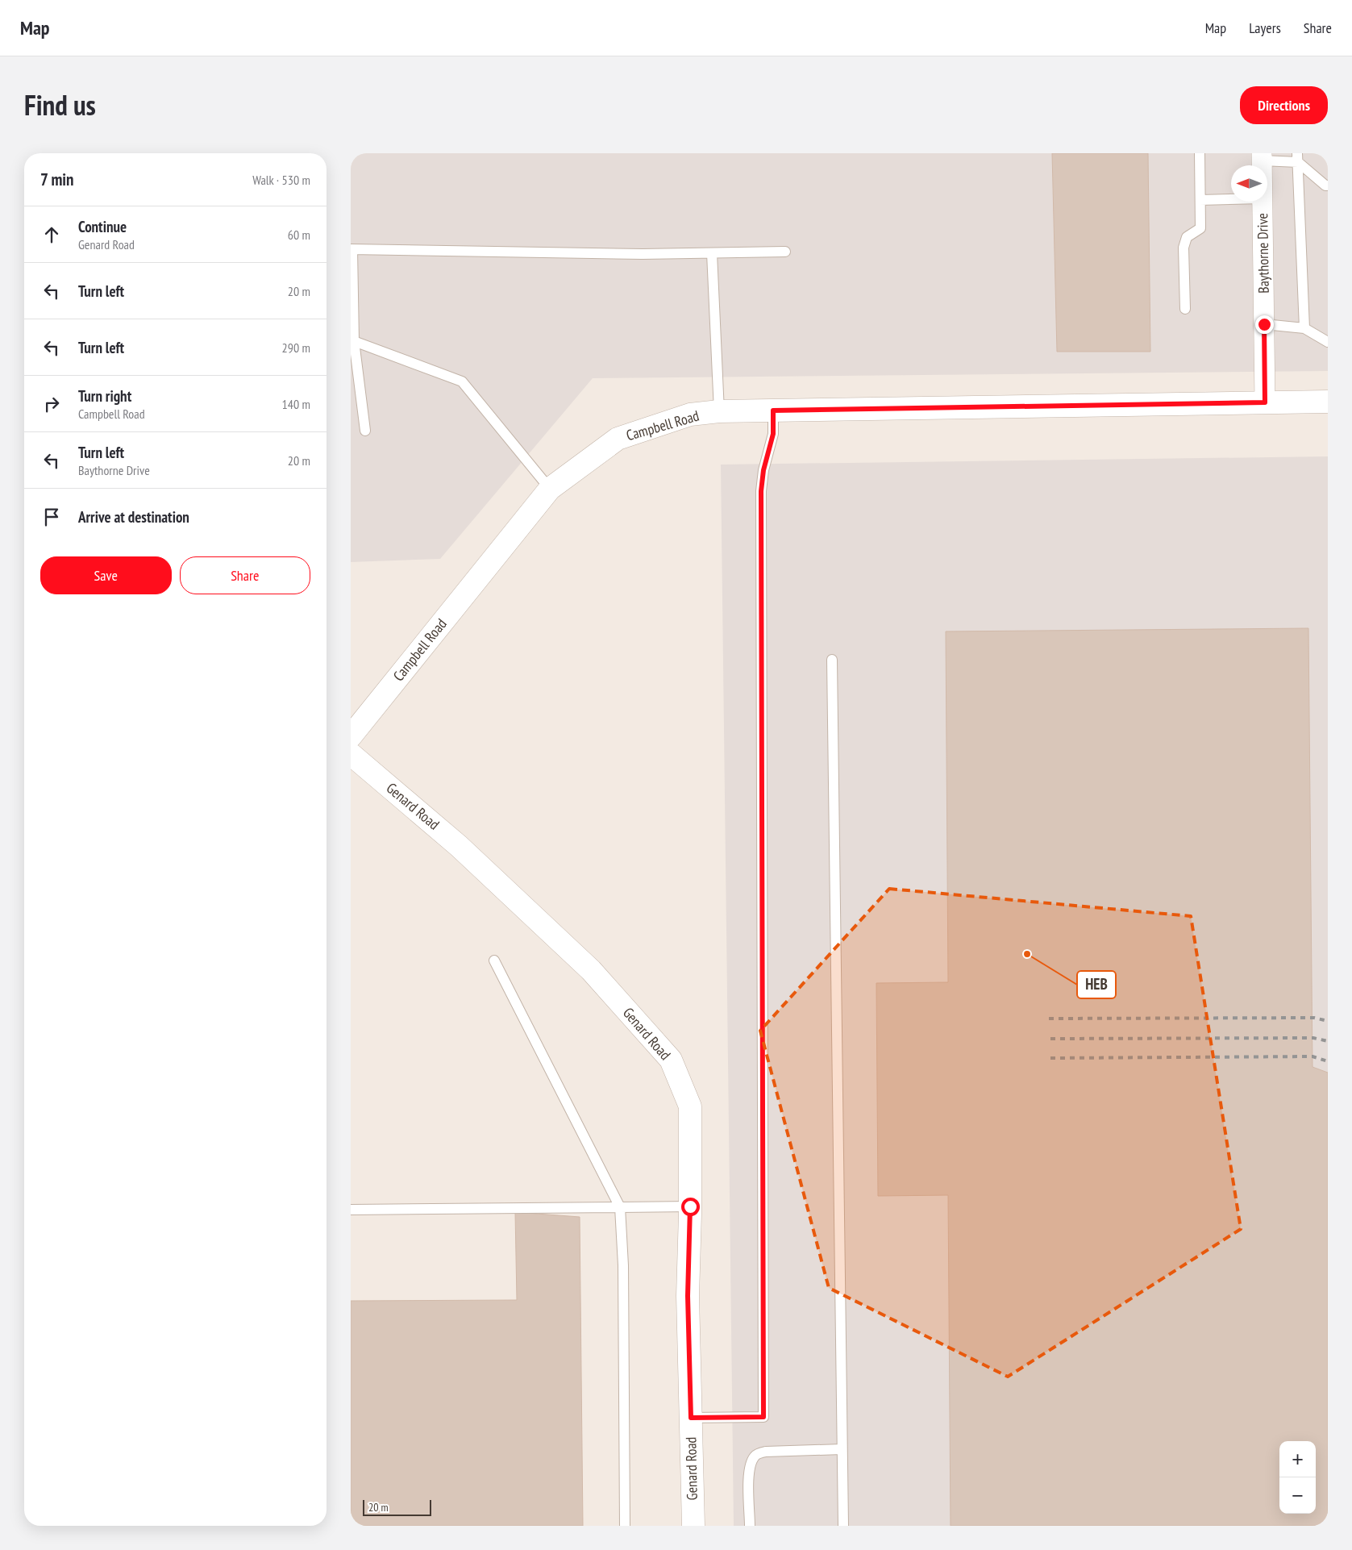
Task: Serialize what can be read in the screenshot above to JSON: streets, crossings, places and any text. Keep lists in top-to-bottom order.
{
  "streets": {
    "street": ["Baythorne Drive", "Campbell Road", "Genard Road"]
  },
  "crossings": [
    ["Baythorne Drive", "Campbell Road"]
  ],
  "places": ["HEB"],
  "scale_bar": "20 m",
  "north": "left",
  "page": {
    "header": "Map",
    "nav": ["Map", "Layers", "Share"],
    "title": "Find us",
    "buttons": [
      "Directions",
      ["Save", "Share"]
    ],
    "heading": ["7 min", "Walk · 530 m"],
    "list": [
      ["Continue", "Genard Road", "60 m"],
      ["Turn left", "20 m"],
      ["Turn left", "290 m"],
      ["Turn right", "Campbell Road", "140 m"],
      ["Turn left", "Baythorne Drive", "20 m"],
      "Arrive at destination"
    ],
    "map_buttons": ["+", "−"],
    "scale": "20 m"
  }
}
